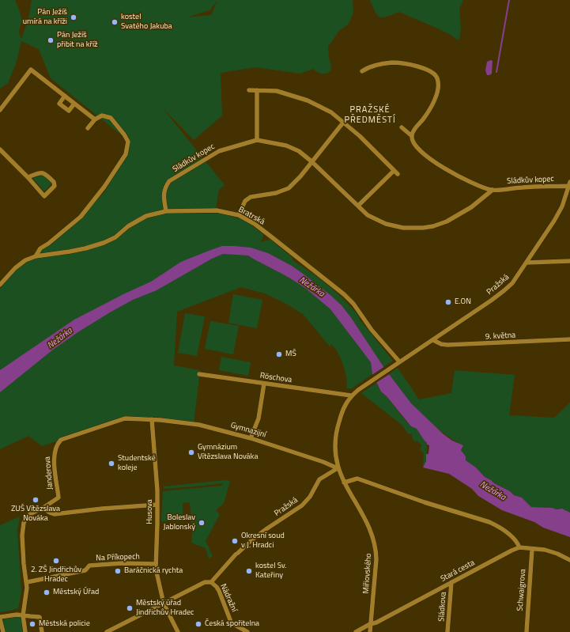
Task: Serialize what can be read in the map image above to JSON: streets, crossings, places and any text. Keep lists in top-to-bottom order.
{
  "streets": {
    "street": [
      "Sládkův kopec",
      "Bratrská",
      "Pražská",
      "9. května",
      "Röschova",
      "Gymnazijní",
      "Janderova",
      "Husova",
      "Na Příkopech",
      "Stará cesta",
      "Miřiovského",
      "Schwaigrova",
      "Nádražní",
      "Sládkova"
    ]
  },
  "crossings": [
    ["Sládkův kopec", "Bratrská"],
    ["Sládkův kopec", "Pražská"],
    ["Bratrská", "Pražská"],
    ["Pražská", "9. května"],
    ["Pražská", "Röschova"],
    ["Pražská", "Gymnazijní"],
    ["Pražská", "Miřiovského"],
    ["Pražská", "Nádražní"],
    ["Gymnazijní", "Janderova"],
    ["Gymnazijní", "Husova"],
    ["Gymnazijní", "Miřiovského"],
    ["Janderova", "Husova"],
    ["Janderova", "Na Příkopech"],
    ["Husova", "Na Příkopech"],
    ["Stará cesta", "Miřiovského"],
    ["Stará cesta", "Sládkova"]
  ],
  "districts": ["PRAŽSKÉ PŘEDMĚSTÍ"],
  "water": ["Nežárka"],
  "places": [
    "Pán Ježíš umírá na kříži",
    "kostel Svatého Jakuba",
    "Pán Ježíš přibit na kříž",
    "E.ON",
    "MŠ",
    "Gymnázium Vítězslava Nováka",
    "Studentské koleje",
    "ZUŠ Vítězslava Nováka",
    "Boleslav Jablonský",
    "Okresní soud v J. Hradci",
    "2. ZŠ Jindřichův Hradec",
    "Baráčnická rychta",
    "kostel Sv. Kateřiny",
    "Městský Úřad",
    "Městský úřad Jindřichův Hradec",
    "Městská policie",
    "Česká spořitelna"
  ]
}
